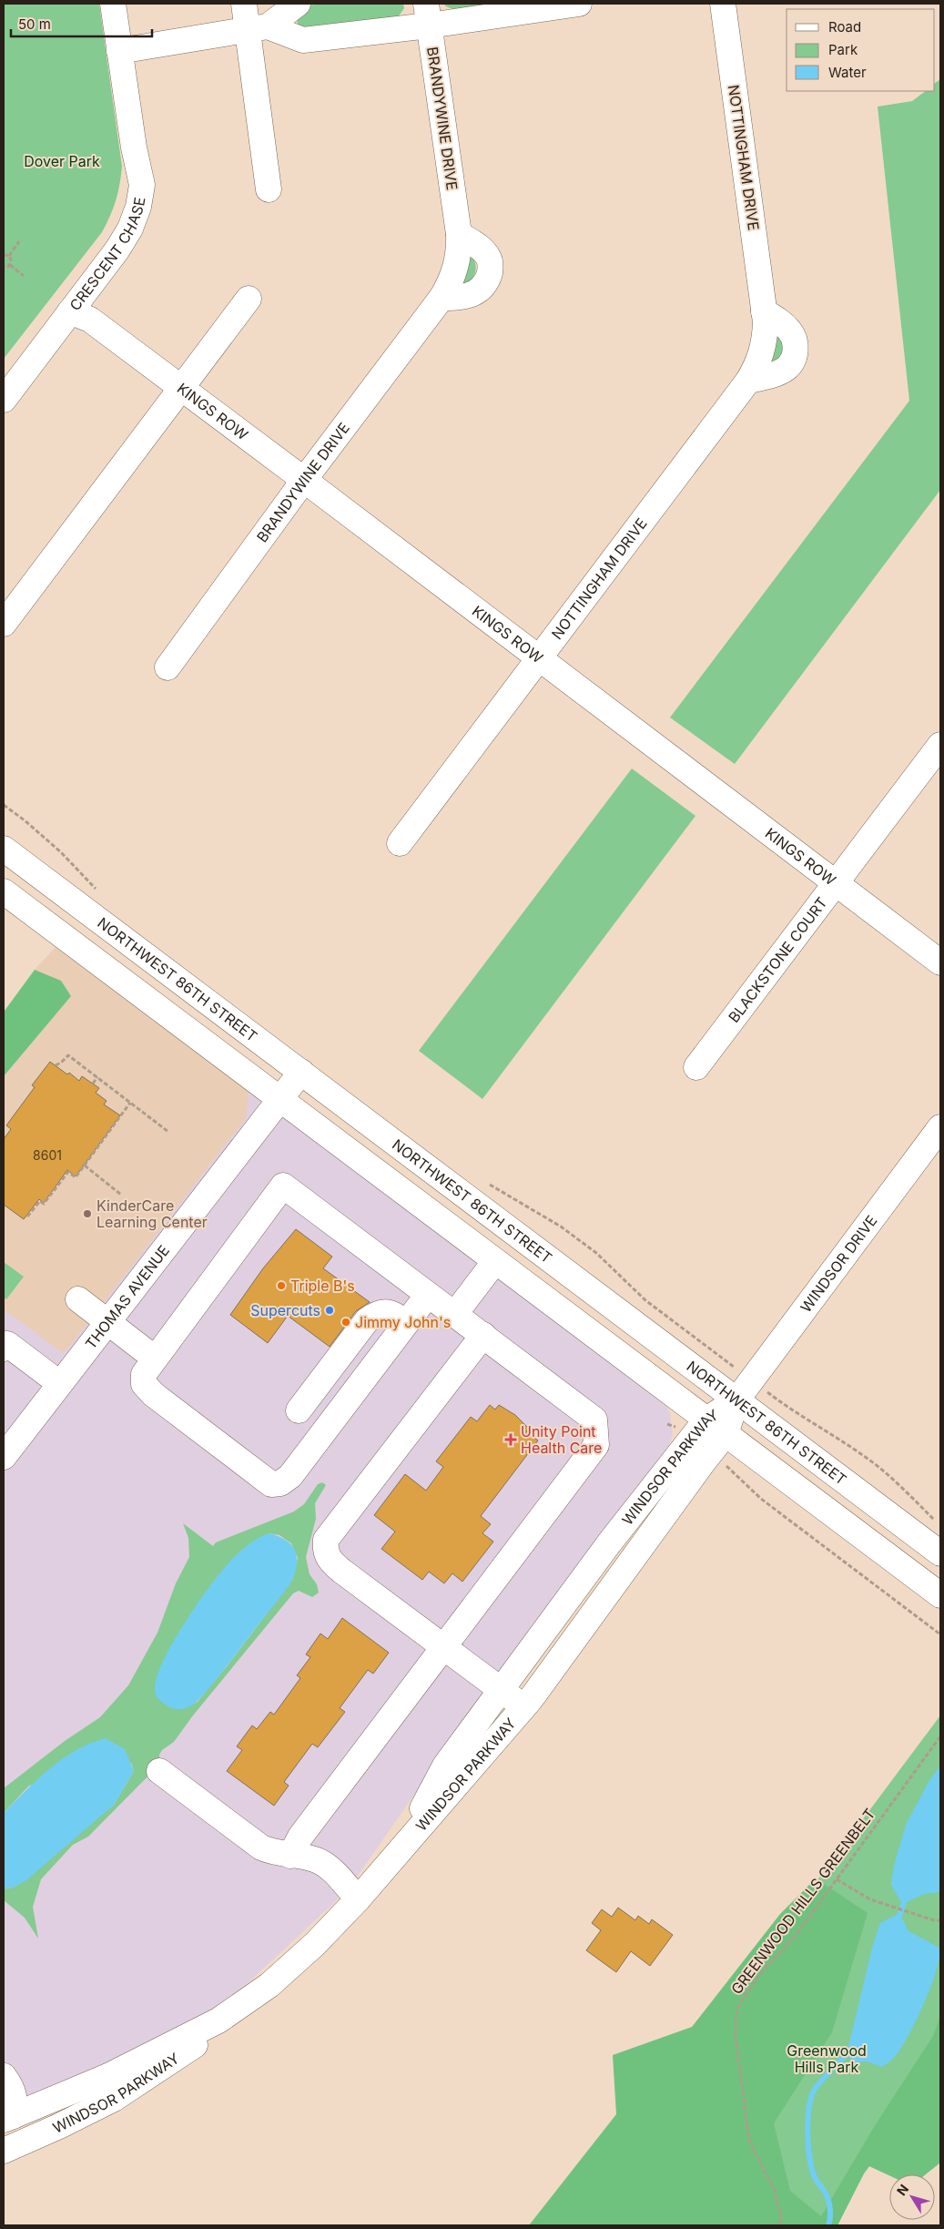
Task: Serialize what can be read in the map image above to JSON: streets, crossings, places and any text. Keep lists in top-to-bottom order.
{
  "streets": {
    "street": [
      "BRANDYWINE DRIVE",
      "NOTTINGHAM DRIVE",
      "CRESCENT CHASE",
      "KINGS ROW",
      "BLACKSTONE COURT",
      "NORTHWEST 86TH STREET",
      "WINDSOR DRIVE",
      "THOMAS AVENUE",
      "WINDSOR PARKWAY"
    ],
    "path": ["GREENWOOD HILLS GREENBELT"]
  },
  "crossings": [
    ["BRANDYWINE DRIVE", "KINGS ROW"],
    ["NOTTINGHAM DRIVE", "KINGS ROW"],
    ["CRESCENT CHASE", "KINGS ROW"],
    ["KINGS ROW", "BLACKSTONE COURT"],
    ["NORTHWEST 86TH STREET", "WINDSOR DRIVE"],
    ["NORTHWEST 86TH STREET", "THOMAS AVENUE"],
    ["NORTHWEST 86TH STREET", "WINDSOR PARKWAY"],
    ["WINDSOR DRIVE", "WINDSOR PARKWAY"]
  ],
  "parks": ["Dover Park", "Greenwood Hills Park"],
  "places": {
    "other": [
      "KinderCare Learning Center",
      "Triple B's",
      "Supercuts",
      "Jimmy John's"
    ],
    "health": ["Unity Point Health Care"]
  },
  "house_numbers": ["8601"],
  "legend": ["Road", "Park", "Water"],
  "scale_bar": "50 m",
  "north": "top left"
}
